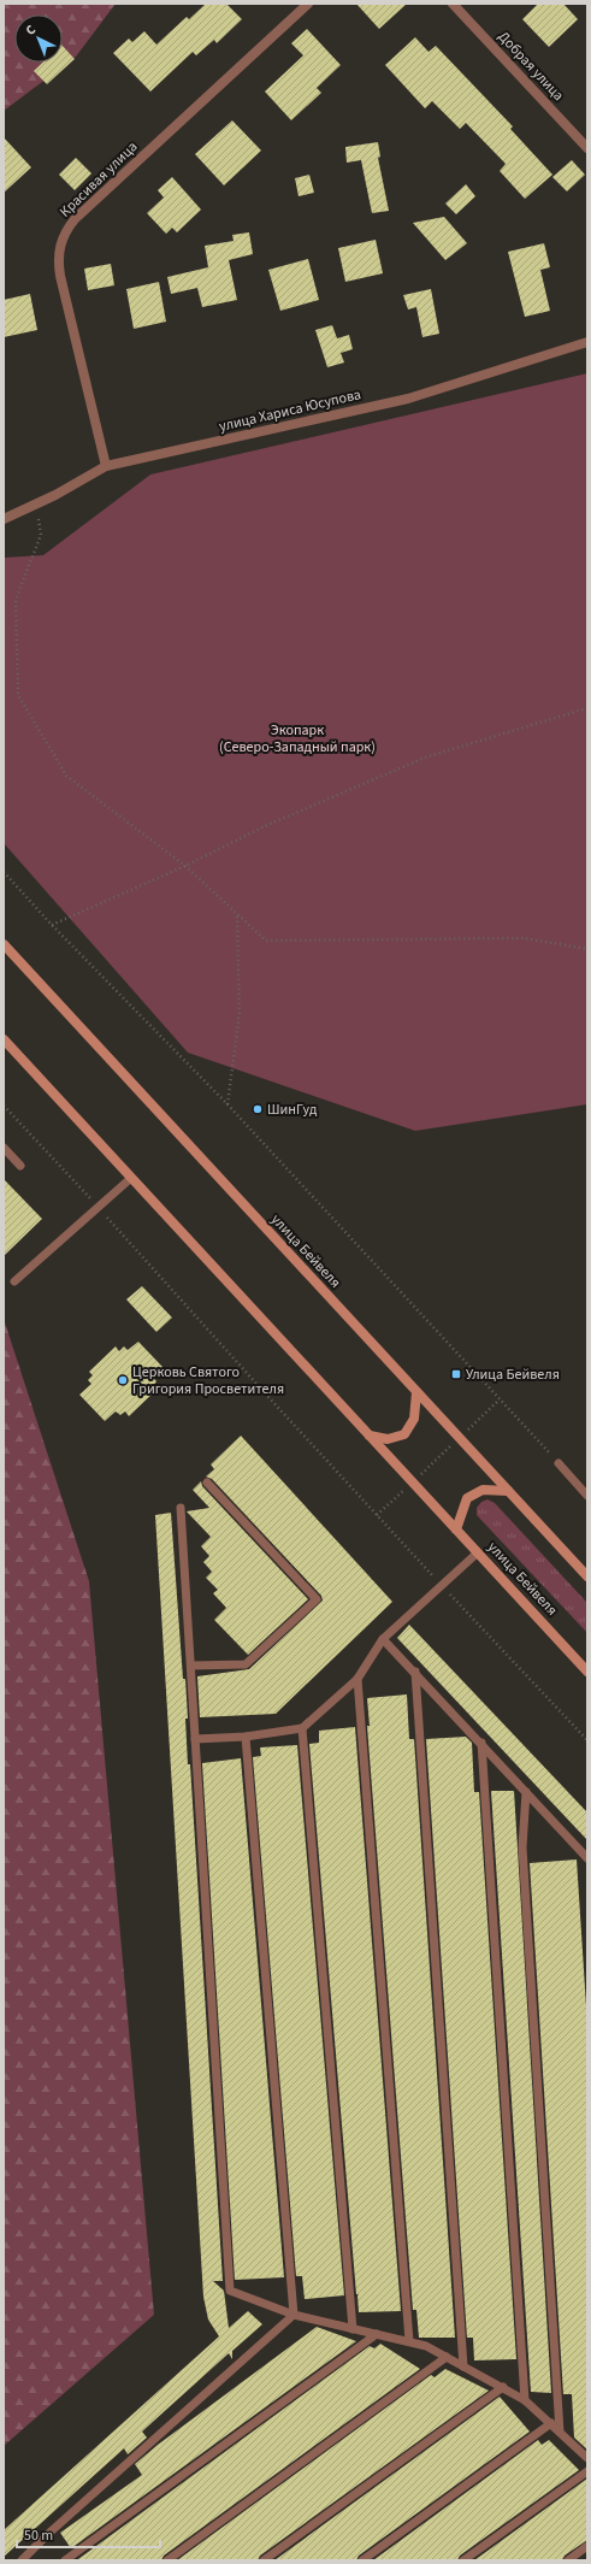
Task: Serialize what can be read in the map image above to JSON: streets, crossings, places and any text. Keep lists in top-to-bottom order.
{
  "streets": {
    "main road": ["улица Бейвеля"],
    "street": ["Добрая улица", "Красивая улица", "улица Хариса Юсупова"]
  },
  "crossings": [
    ["Красивая улица", "улица Хариса Юсупова"]
  ],
  "parks": ["Экопарк (Северо-Западный парк)"],
  "places": {
    "other": ["ШинГуд", "Церковь Святого Григория Просветителя"],
    "transit": ["Улица Бейвеля"]
  },
  "scale_bar": "50 m",
  "north": "top left"
}
